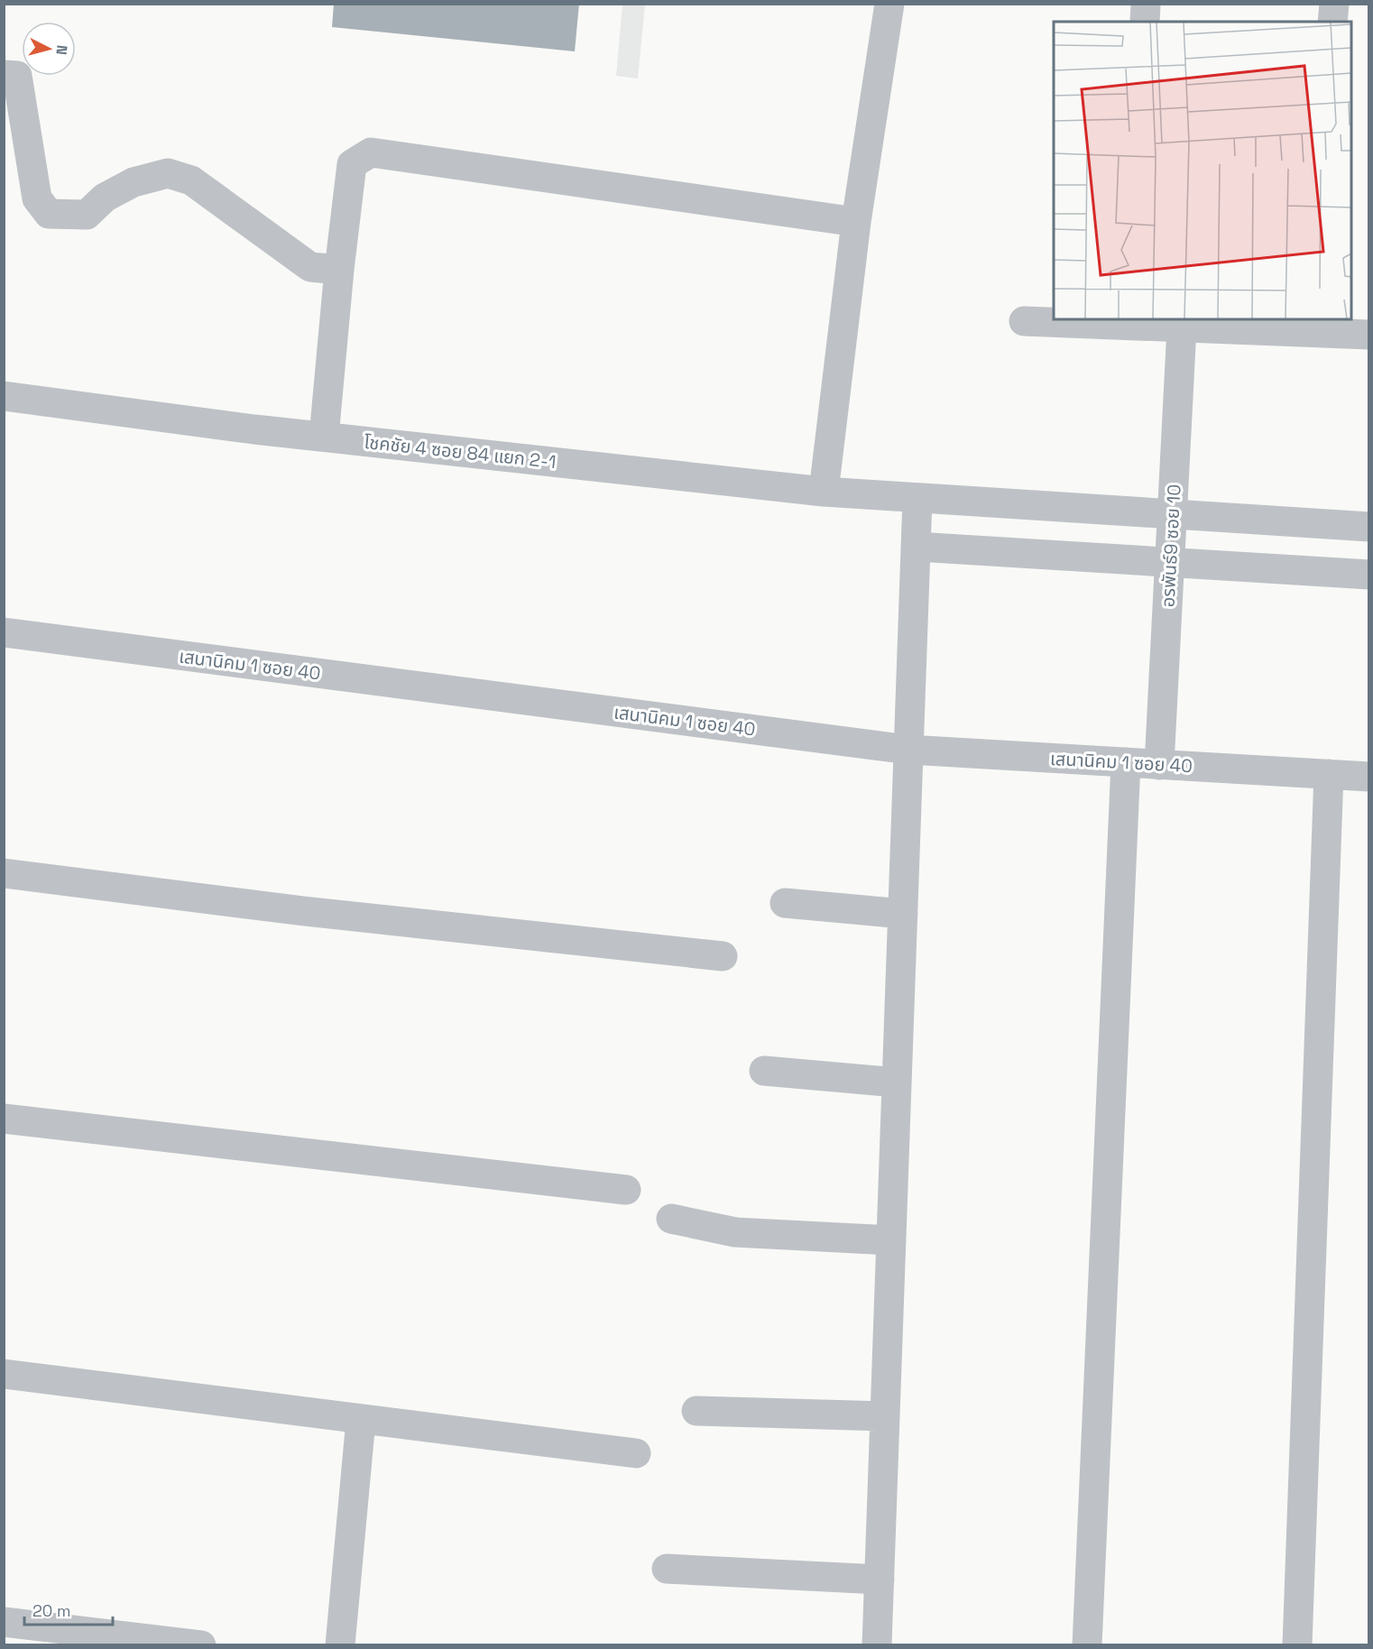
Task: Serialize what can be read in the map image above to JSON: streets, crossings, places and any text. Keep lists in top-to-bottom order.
{
  "streets": {
    "street": ["โชคชัย 4 ซอย 84 แยก 2-1", "อรพันธ์9 ซอย 10", "เสนานิคม 1 ซอย 40"]
  },
  "crossings": [
    ["โชคชัย 4 ซอย 84 แยก 2-1", "อรพันธ์9 ซอย 10"],
    ["อรพันธ์9 ซอย 10", "เสนานิคม 1 ซอย 40"]
  ],
  "scale_bar": "20 m",
  "north": "right"
}
